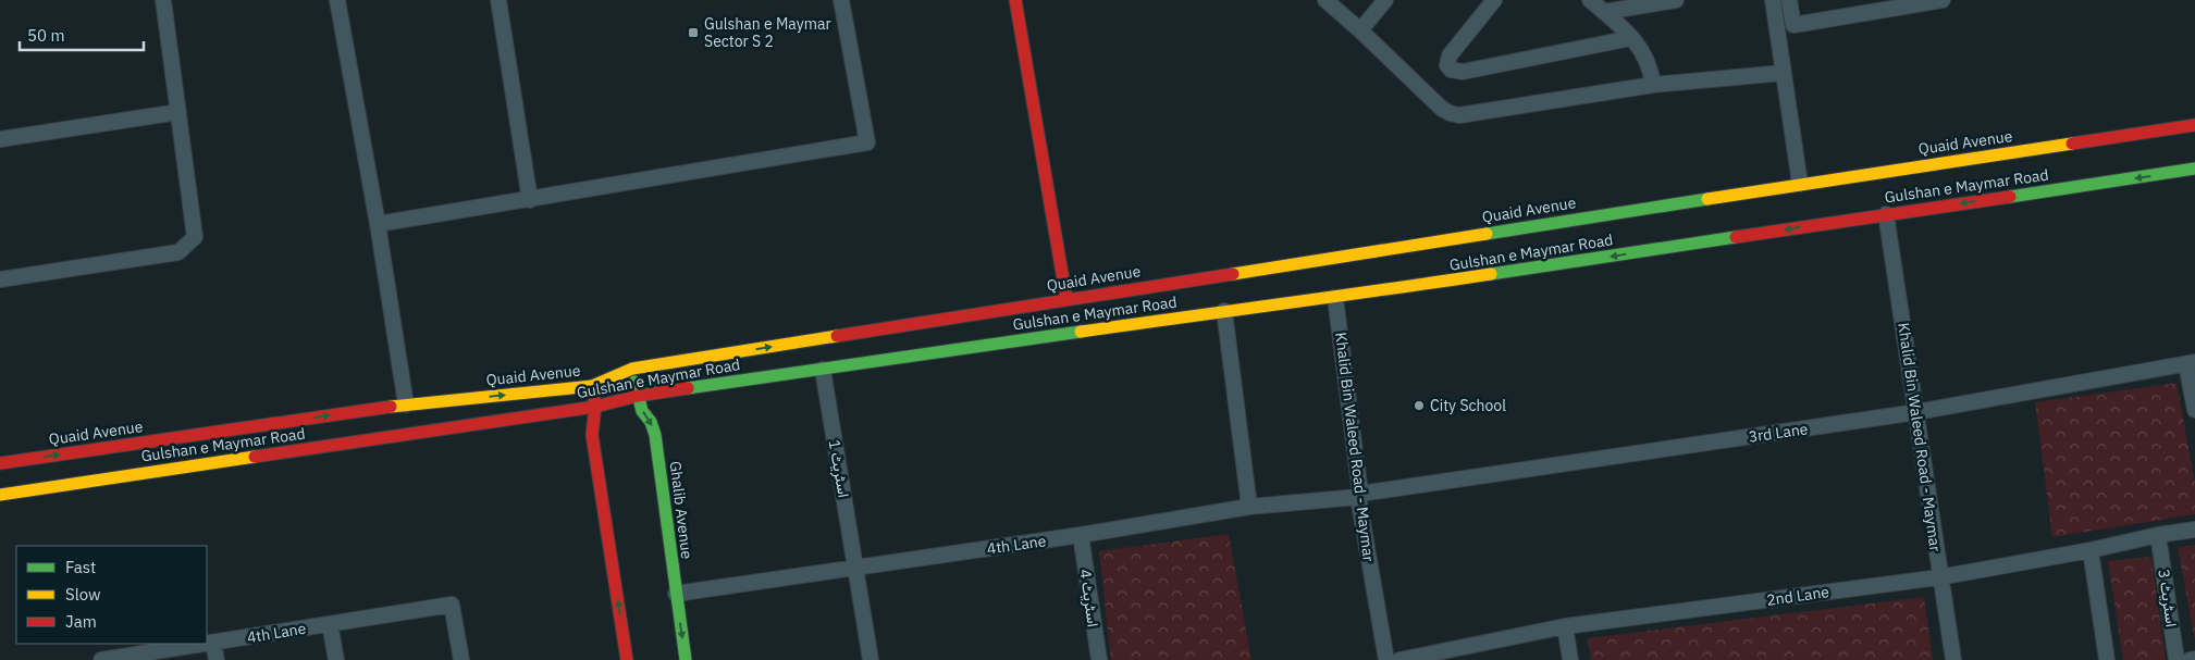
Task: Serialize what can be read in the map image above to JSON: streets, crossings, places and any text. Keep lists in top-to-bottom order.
{
  "streets": {
    "main road": ["Quaid Avenue", "Gulshan e Maymar Road", "Ghalib Avenue"],
    "street": [
      "3rd Lane",
      "Khalid Bin Waleed Road - Maymar",
      "اسٹریٹ 1",
      "4th Lane",
      "2nd Lane",
      "اسٹریٹ 4",
      "اسٹریٹ 3"
    ]
  },
  "crossings": [
    ["Quaid Avenue", "Ghalib Avenue"],
    ["Gulshan e Maymar Road", "Khalid Bin Waleed Road - Maymar"],
    ["Gulshan e Maymar Road", "اسٹریٹ 1"],
    ["Gulshan e Maymar Road", "Ghalib Avenue"],
    ["3rd Lane", "Khalid Bin Waleed Road - Maymar"],
    ["3rd Lane", "4th Lane"],
    ["Khalid Bin Waleed Road - Maymar", "4th Lane"],
    ["Khalid Bin Waleed Road - Maymar", "2nd Lane"],
    ["اسٹریٹ 1", "4th Lane"],
    ["Ghalib Avenue", "4th Lane"],
    ["4th Lane", "اسٹریٹ 4"],
    ["2nd Lane", "اسٹریٹ 3"]
  ],
  "one_way": ["Quaid Avenue", "Gulshan e Maymar Road"],
  "places": {
    "transit": ["Gulshan e Maymar Sector S 2"],
    "other": ["City School"]
  },
  "legend": ["Fast", "Slow", "Jam"],
  "scale_bar": "50 m"
}
